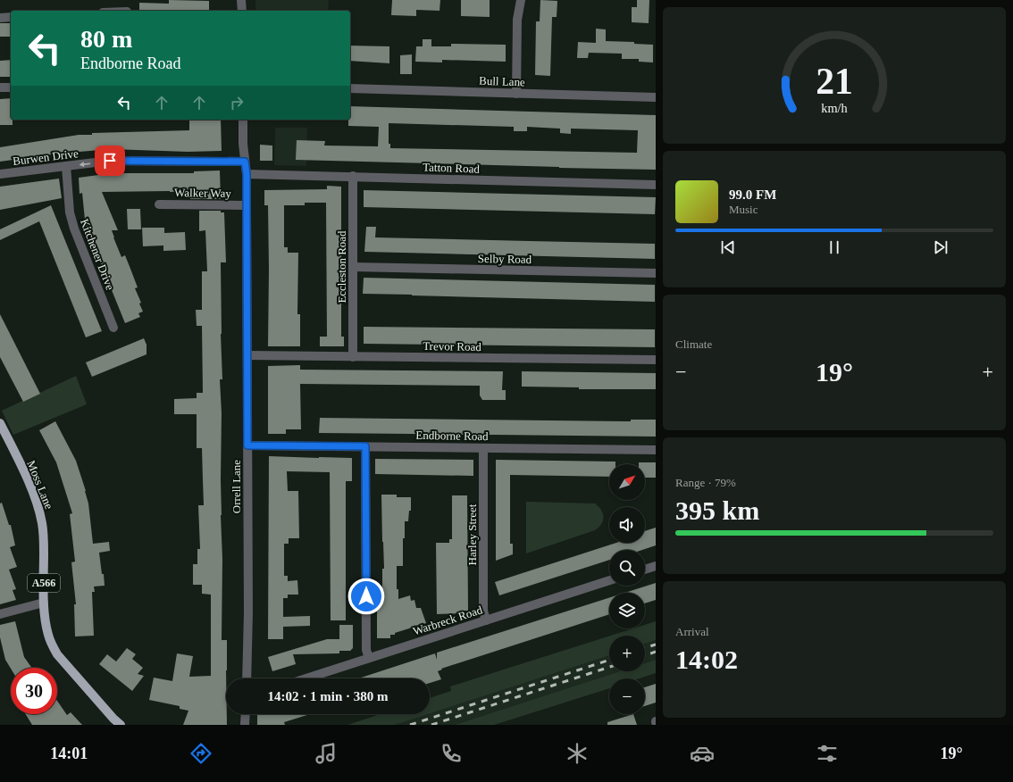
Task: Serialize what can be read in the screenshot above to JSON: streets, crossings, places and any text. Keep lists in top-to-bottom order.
{
  "streets": {
    "main road": ["Moss Lane", "A566"],
    "street": [
      "Bull Lane",
      "Burwen Drive",
      "Tatton Road",
      "Walker Way",
      "Kitchener Drive",
      "Selby Road",
      "Eccleston Road",
      "Trevor Road",
      "Endborne Road",
      "Orrell Lane",
      "Harley Street",
      "Warbreck Road"
    ]
  },
  "crossings": [
    ["Burwen Drive", "Kitchener Drive"],
    ["Burwen Drive", "Orrell Lane"],
    ["Tatton Road", "Eccleston Road"],
    ["Tatton Road", "Orrell Lane"],
    ["Walker Way", "Orrell Lane"],
    ["Selby Road", "Eccleston Road"],
    ["Eccleston Road", "Trevor Road"],
    ["Trevor Road", "Orrell Lane"],
    ["Endborne Road", "Orrell Lane"],
    ["Endborne Road", "Harley Street"],
    ["Harley Street", "Warbreck Road"]
  ],
  "one_way": ["Burwen Drive"],
  "north": "top right",
  "page": {
    "turn": ["80 m", "Endborne Road"],
    "song": ["99.0 FM", "Music"],
    "tile": [
      "Climate",
      ["Range · 79%", "395 km"],
      ["Arrival", "14:02"]
    ],
    "heat": ["−", "19°", "+"],
    "map_buttons": ["+", "−"],
    "limit": "30",
    "trip": "14:02 · 1 min · 380 m",
    "tabs": ["14:01", "19°"],
    "gauge": ["21", "km/h"]
  }
}
